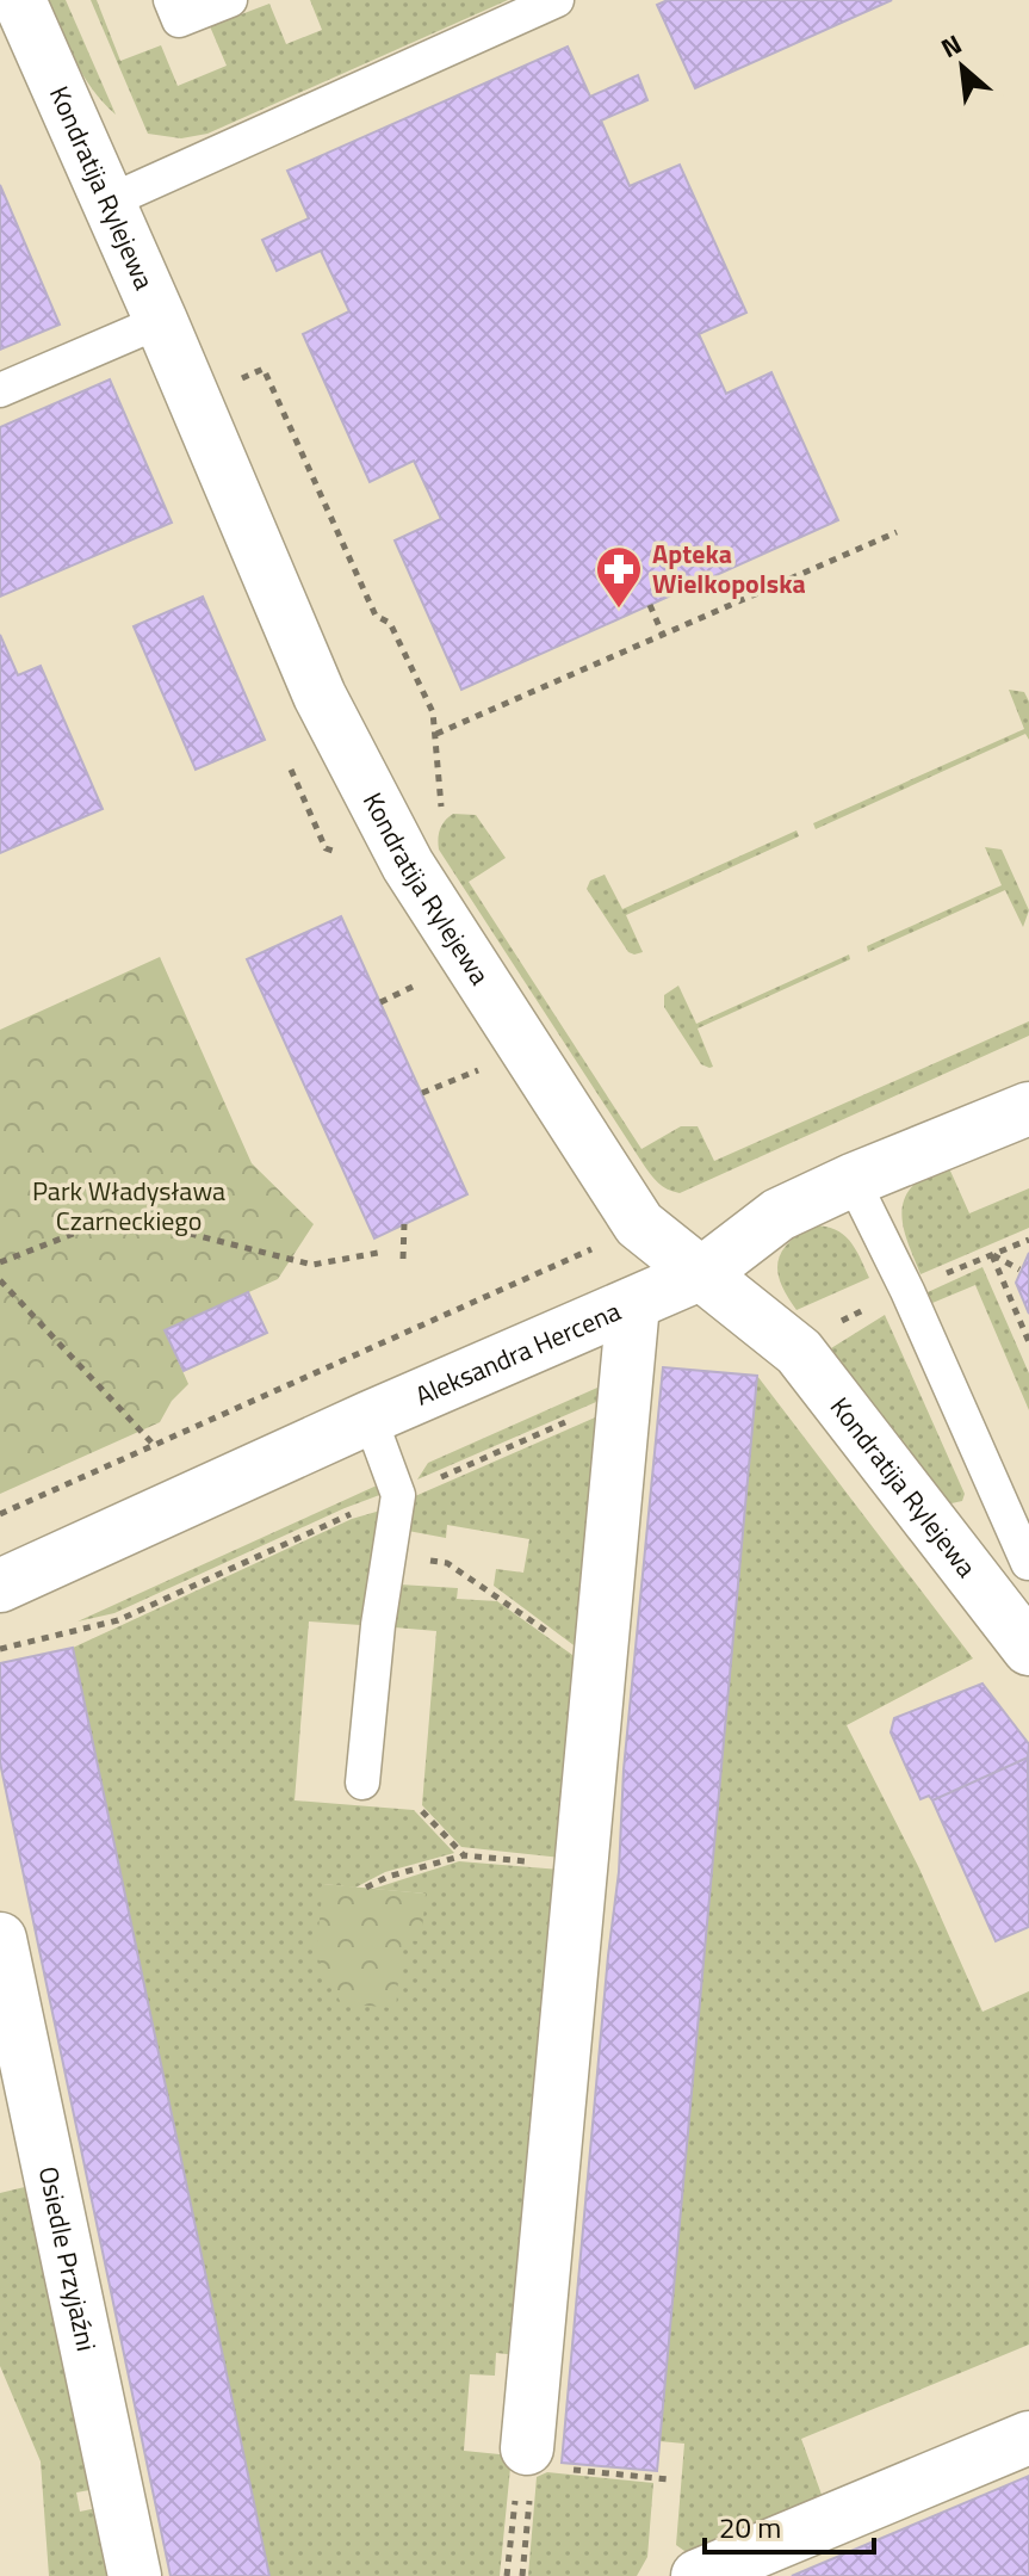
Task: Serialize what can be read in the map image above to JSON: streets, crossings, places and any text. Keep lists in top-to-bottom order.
{
  "streets": {
    "street": ["Kondratija Rylejewa", "Aleksandra Hercena", "Osiedle Przyjaźni"]
  },
  "crossings": [
    ["Kondratija Rylejewa", "Aleksandra Hercena"]
  ],
  "parks": ["Park Władysława Czarneckiego"],
  "places": {
    "pharmacy": ["Apteka Wielkopolska"]
  },
  "scale_bar": "20 m",
  "north": "top left"
}
